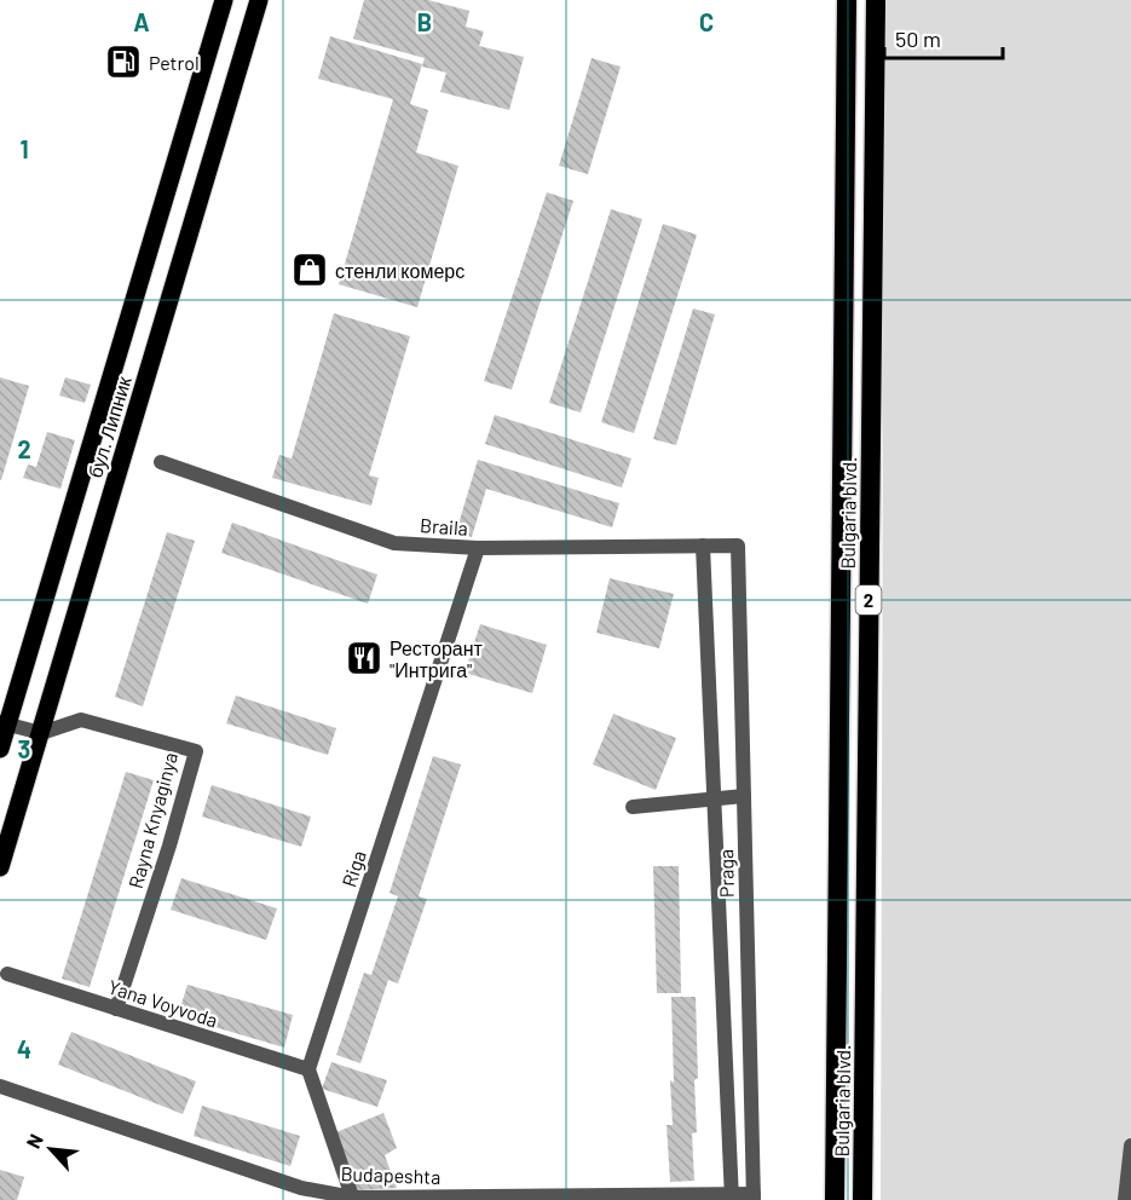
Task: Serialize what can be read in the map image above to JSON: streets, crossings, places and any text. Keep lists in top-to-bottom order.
{
  "streets": {
    "highway": ["Bulgaria blvd.", "2"],
    "main road": ["бул. Липник"],
    "street": [
      "Braila",
      "Rayna Knyaginya",
      "Riga",
      "Praga",
      "Yana Voyvoda",
      "Budapeshta"
    ]
  },
  "crossings": [
    ["бул. Липник", "Rayna Knyaginya"],
    ["Braila", "Riga"],
    ["Braila", "Praga"],
    ["Rayna Knyaginya", "Yana Voyvoda"],
    ["Riga", "Yana Voyvoda"],
    ["Praga", "Budapeshta"]
  ],
  "places": {
    "fuel station": ["Petrol"],
    "shop": ["стенли комерс"],
    "restaurant": ["Ресторант \"Интрига\""]
  },
  "scale_bar": "50 m",
  "north": "top left",
  "grid": {
    "columns": ["A", "B", "C"],
    "rows": [
      "1",
      "2",
      "3",
      "4"
    ]
  }
}
